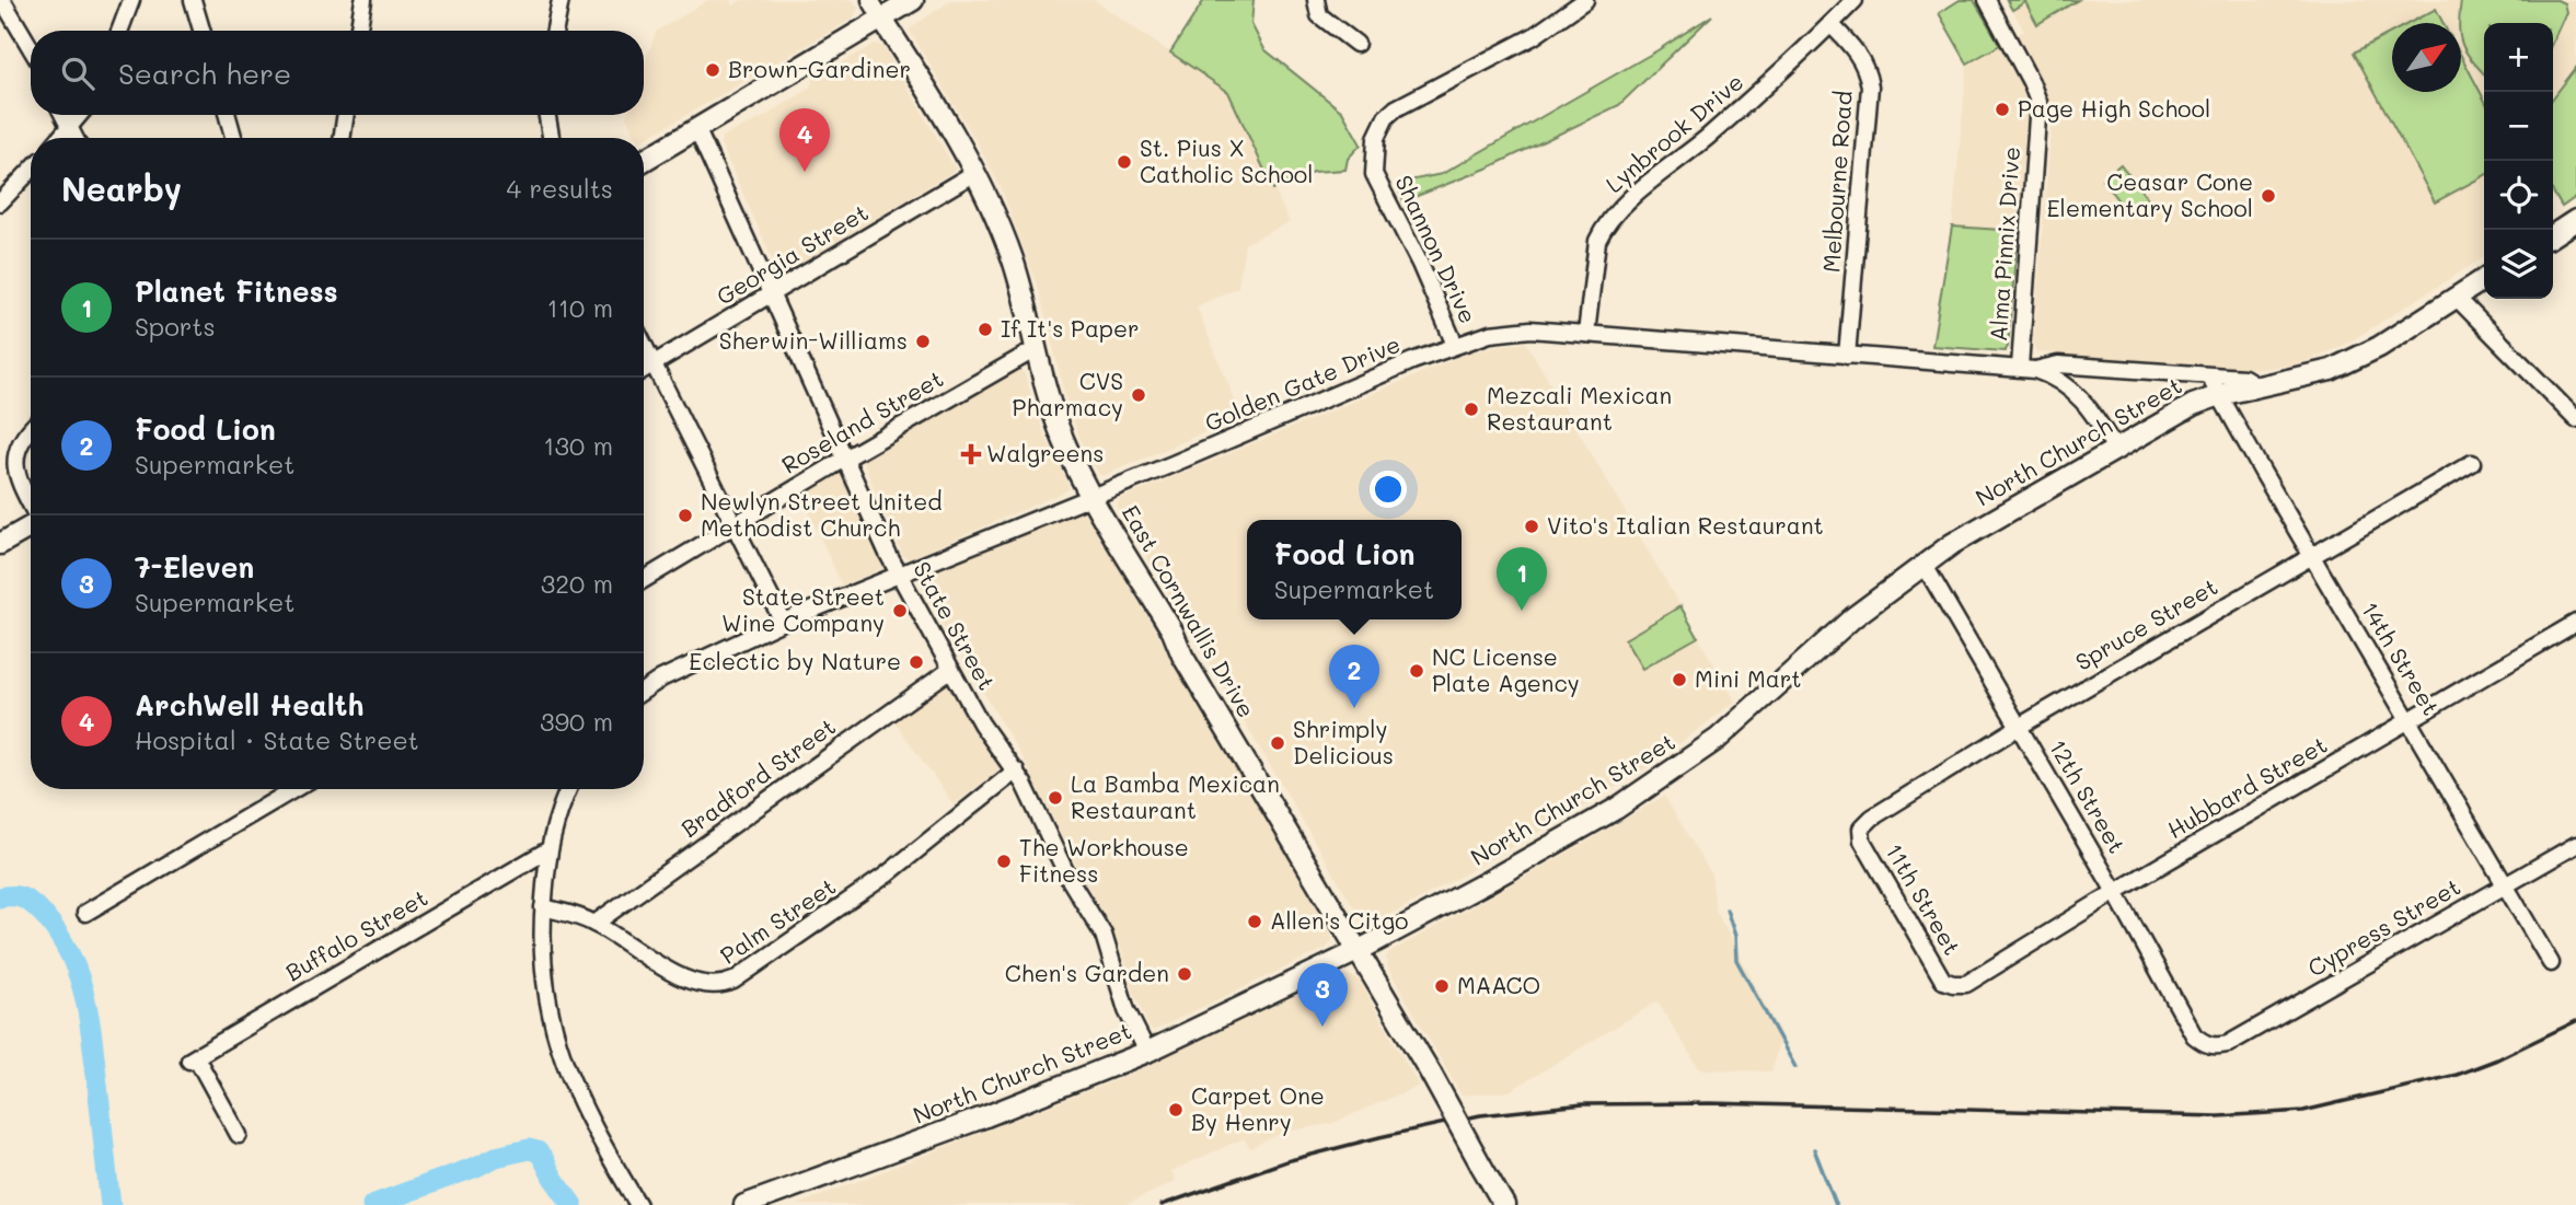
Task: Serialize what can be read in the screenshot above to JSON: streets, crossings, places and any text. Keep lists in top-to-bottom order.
{
  "streets": {
    "main road": ["North Church Street", "East Cornwallis Drive"],
    "street": [
      "Lynbrook Drive",
      "Melbourne Road",
      "Alma Pinnix Drive",
      "Shannon Drive",
      "Georgia Street",
      "Golden Gate Drive",
      "Roseland Street",
      "Spruce Street",
      "State Street",
      "14th Street",
      "Bradford Street",
      "Hubbard Street",
      "12th Street",
      "11th Street",
      "Palm Street",
      "Cypress Street",
      "Buffalo Street"
    ]
  },
  "crossings": [
    ["Lynbrook Drive", "Melbourne Road"],
    ["Lynbrook Drive", "Golden Gate Drive"],
    ["Melbourne Road", "Golden Gate Drive"],
    ["Alma Pinnix Drive", "Golden Gate Drive"],
    ["Shannon Drive", "Golden Gate Drive"],
    ["Georgia Street", "East Cornwallis Drive"],
    ["Georgia Street", "State Street"],
    ["Golden Gate Drive", "North Church Street"],
    ["Golden Gate Drive", "East Cornwallis Drive"],
    ["Golden Gate Drive", "State Street"],
    ["Golden Gate Drive", "14th Street"],
    ["Roseland Street", "East Cornwallis Drive"],
    ["Roseland Street", "State Street"],
    ["North Church Street", "East Cornwallis Drive"],
    ["North Church Street", "State Street"],
    ["North Church Street", "14th Street"],
    ["North Church Street", "12th Street"],
    ["Spruce Street", "14th Street"],
    ["Spruce Street", "12th Street"],
    ["Spruce Street", "11th Street"],
    ["State Street", "Bradford Street"],
    ["State Street", "Palm Street"],
    ["14th Street", "Hubbard Street"],
    ["14th Street", "Cypress Street"],
    ["Bradford Street", "Palm Street"],
    ["Hubbard Street", "12th Street"],
    ["Hubbard Street", "11th Street"],
    ["12th Street", "Cypress Street"]
  ],
  "places": {
    "other": [
      "Brown-Gardiner",
      "Page High School",
      "St. Pius X Catholic School",
      "Ceasar Cone Elementary School",
      "If It's Paper",
      "Sherwin-Williams",
      "CVS Pharmacy",
      "Mezcali Mexican Restaurant",
      "Newlyn Street United Methodist Church",
      "Vito's Italian Restaurant",
      "State Street Wine Company",
      "Eclectic by Nature",
      "NC License Plate Agency",
      "Mini Mart",
      "Shrimply Delicious",
      "La Bamba Mexican Restaurant",
      "The Workhouse Fitness",
      "Allen's Citgo",
      "Chen's Garden",
      "MAACO",
      "Carpet One By Henry"
    ],
    "health": ["Walgreens"]
  },
  "north": "top right",
  "page": {
    "map_buttons": ["+", "−"],
    "search": "Search here",
    "pins": [
      "4",
      "1",
      "2",
      "3"
    ],
    "heading": ["Nearby", "4 results"],
    "list": [
      {
        "mark": "1",
        "name": "Planet Fitness",
        "note": "Sports",
        "value": "110 m"
      },
      {
        "mark": "2",
        "name": "Food Lion",
        "note": "Supermarket",
        "value": "130 m"
      },
      {
        "mark": "3",
        "name": "7-Eleven",
        "note": "Supermarket",
        "value": "320 m"
      },
      {
        "mark": "4",
        "name": "ArchWell Health",
        "note": "Hospital · State Street",
        "value": "390 m"
      }
    ],
    "popup": ["Food Lion", "Supermarket"]
  }
}
